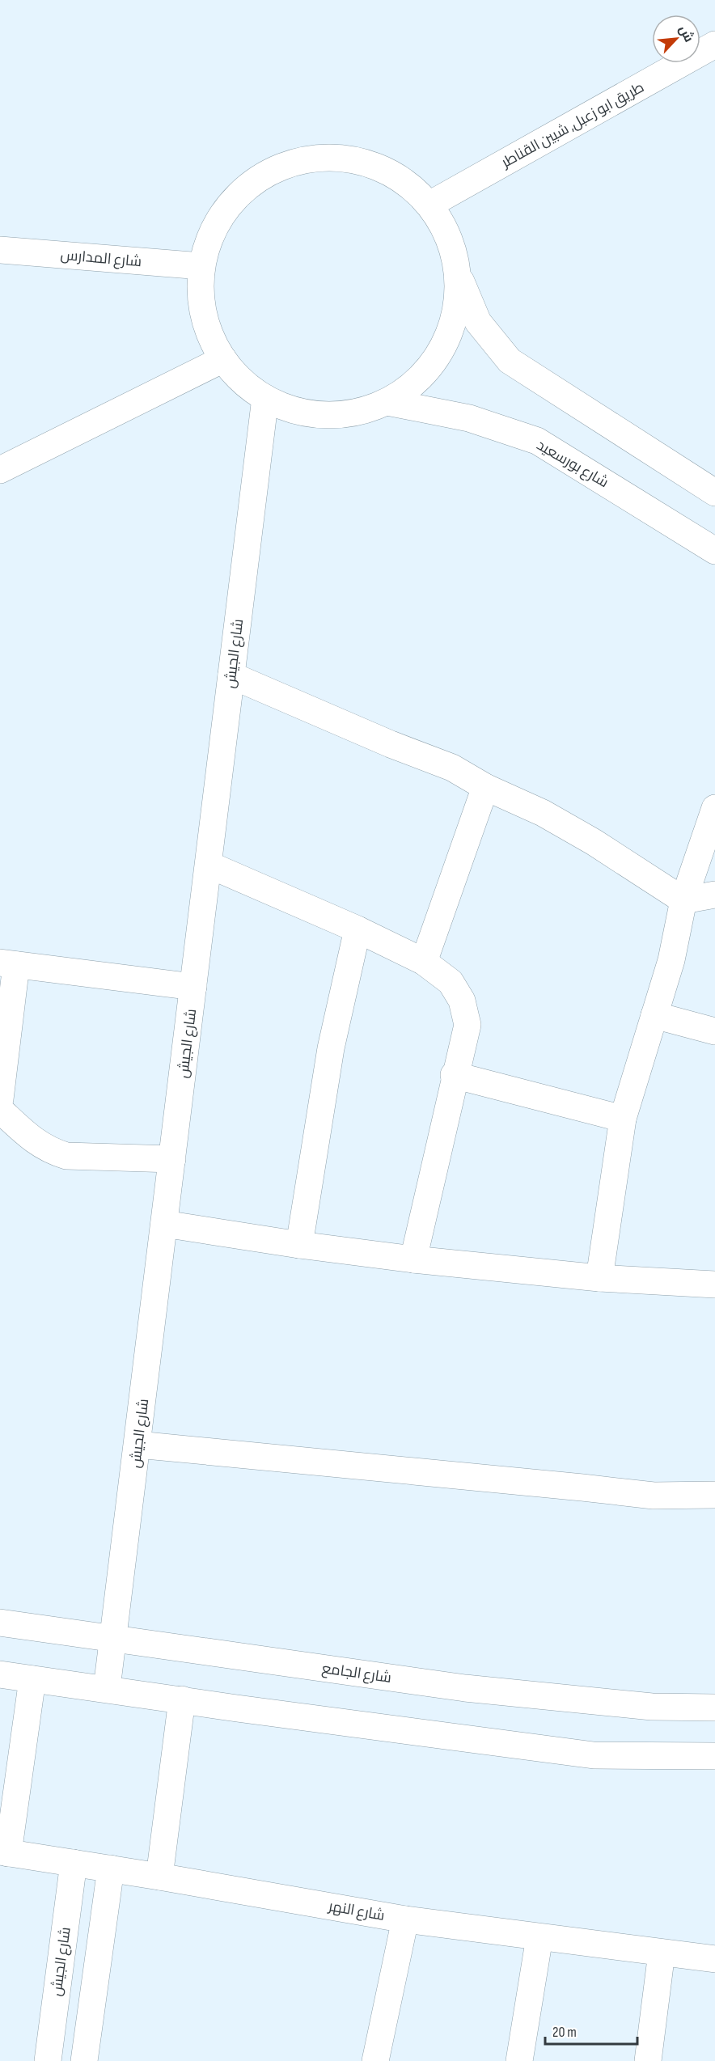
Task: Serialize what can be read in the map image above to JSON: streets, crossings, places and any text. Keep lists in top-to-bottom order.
{
  "streets": {
    "street": [
      "طريق ابو زعبل, شبين القناطر",
      "شارع المدارس",
      "شارع بورسعيد",
      "شارع الجيش",
      "شارع الجامع",
      "شارع النهر"
    ]
  },
  "crossings": [
    ["شارع الجيش", "شارع الجامع"],
    ["شارع الجيش", "شارع النهر"]
  ],
  "scale_bar": "20 m",
  "north": "top right"
}
